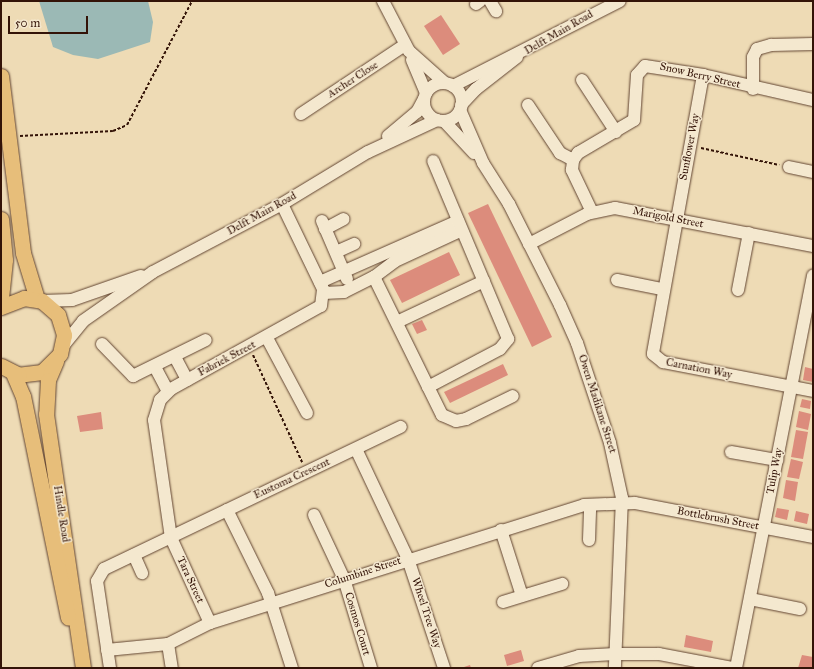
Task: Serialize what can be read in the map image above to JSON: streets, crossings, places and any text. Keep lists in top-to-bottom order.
{
  "streets": {
    "main road": ["Hindle Road"],
    "street": [
      "Delft Main Road",
      "Snow Berry Street",
      "Archer Close",
      "Sunflower Way",
      "Marigold Street",
      "Fabriek Street",
      "Carnation Way",
      "Owen Madikane Street",
      "Tulip Way",
      "Eustoma Crescent",
      "Bottlebrush Street",
      "Columbine Street",
      "Tara Street",
      "Wheel Tree Way",
      "Cosmos Court"
    ]
  },
  "crossings": [
    ["Delft Main Road", "Owen Madikane Street"],
    ["Delft Main Road", "Hindle Road"],
    ["Snow Berry Street", "Sunflower Way"],
    ["Sunflower Way", "Marigold Street"],
    ["Sunflower Way", "Carnation Way"],
    ["Marigold Street", "Carnation Way"],
    ["Marigold Street", "Owen Madikane Street"],
    ["Fabriek Street", "Eustoma Crescent"],
    ["Fabriek Street", "Tara Street"],
    ["Carnation Way", "Tulip Way"],
    ["Owen Madikane Street", "Bottlebrush Street"],
    ["Owen Madikane Street", "Columbine Street"],
    ["Tulip Way", "Bottlebrush Street"],
    ["Eustoma Crescent", "Columbine Street"],
    ["Eustoma Crescent", "Tara Street"],
    ["Bottlebrush Street", "Columbine Street"],
    ["Columbine Street", "Tara Street"],
    ["Columbine Street", "Wheel Tree Way"],
    ["Columbine Street", "Cosmos Court"]
  ],
  "scale_bar": "50 m"
}
